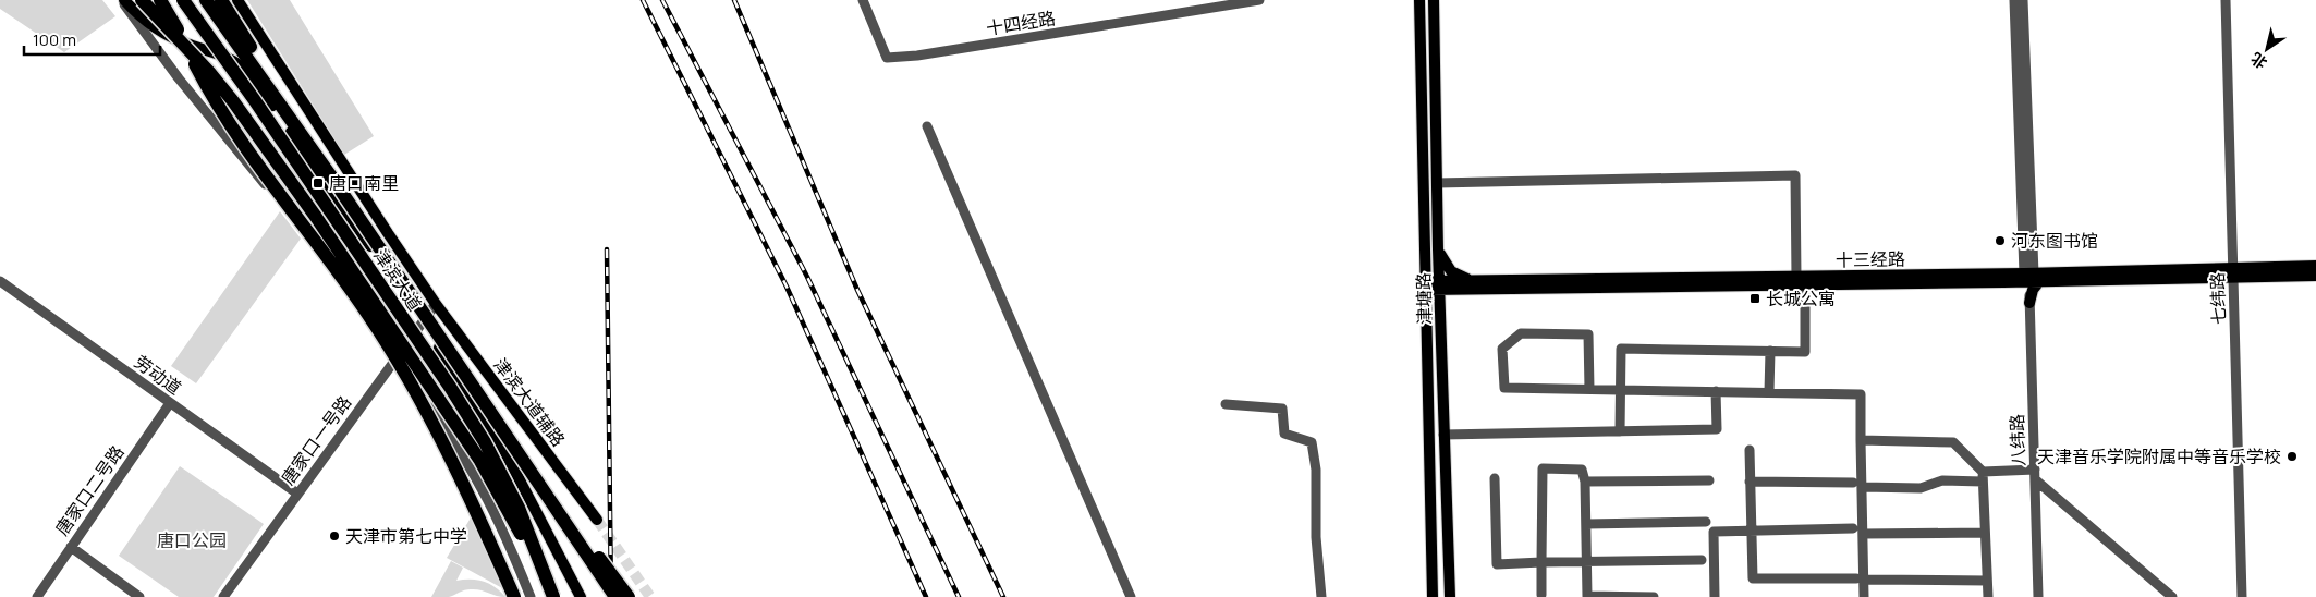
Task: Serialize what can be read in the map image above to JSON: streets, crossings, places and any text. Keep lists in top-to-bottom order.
{
  "streets": {
    "highway": ["津滨大道"],
    "main road": ["十三经路", "津塘路", "津滨大道辅路"],
    "street": [
      "十四经路",
      "七纬路",
      "劳动道",
      "唐家口一号路",
      "八纬路",
      "唐家口二号路"
    ]
  },
  "crossings": [
    ["十三经路", "津塘路"],
    ["十三经路", "七纬路"],
    ["劳动道", "唐家口一号路"],
    ["劳动道", "唐家口二号路"],
    ["津滨大道辅路", "唐家口一号路"]
  ],
  "parks": ["唐口公园"],
  "places": {
    "transit": ["唐口南里", "长城公寓"],
    "other": ["河东图书馆", "天津音乐学院附属中等音乐学校", "天津市第七中学"]
  },
  "scale_bar": "100 m",
  "north": "bottom left"
}
